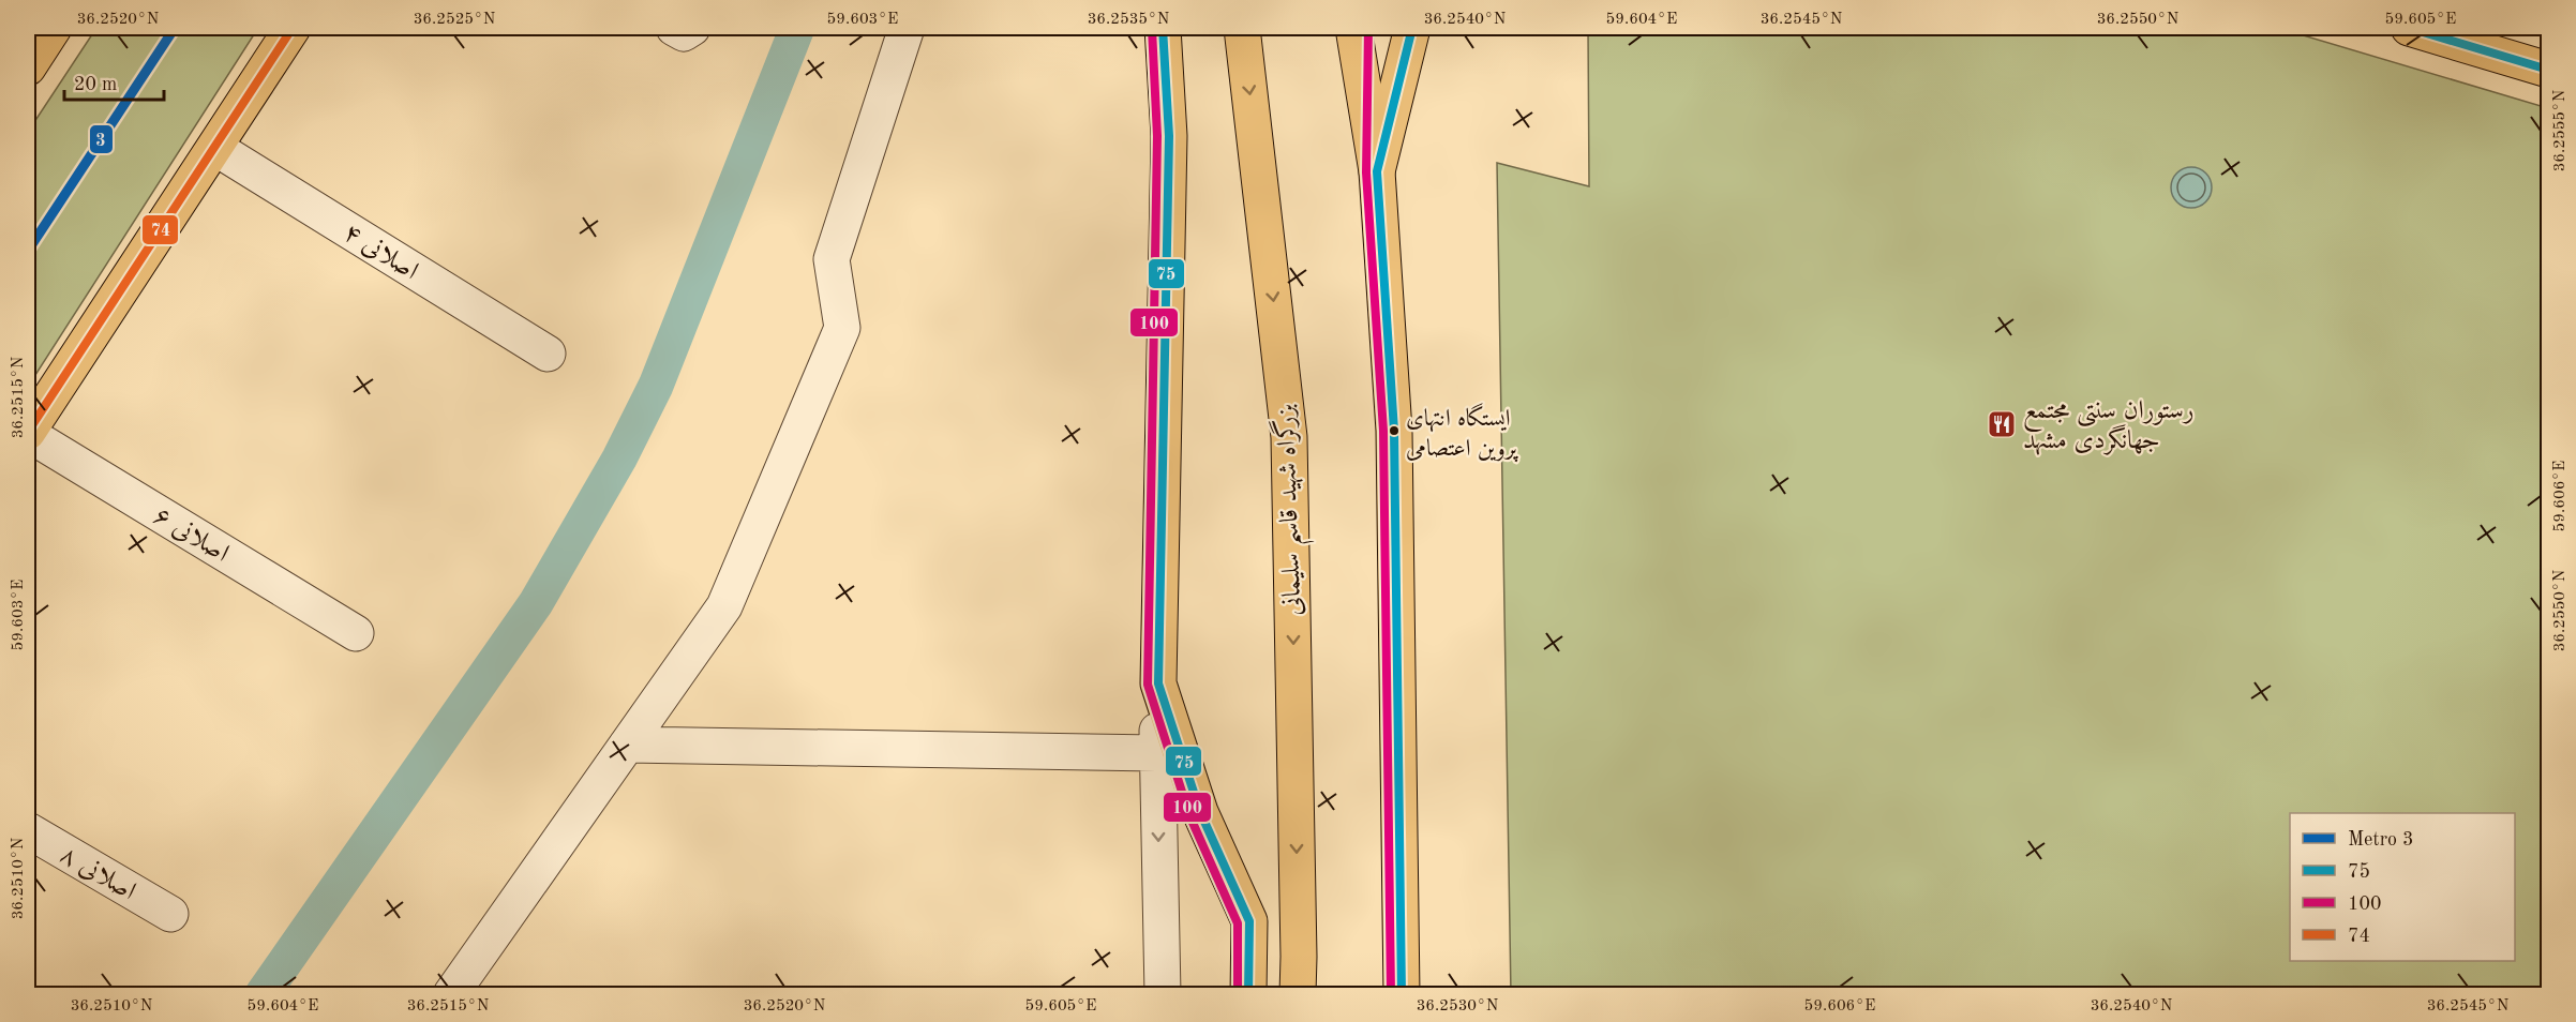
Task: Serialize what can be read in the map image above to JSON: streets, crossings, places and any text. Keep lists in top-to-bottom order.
{
  "streets": {
    "main road": ["بزرگراه شهید قاسم سلیمانی"],
    "street": ["اصلانی ۴", "اصلانی ۶", "اصلانی ۸"]
  },
  "places": {
    "restaurant": ["رستوران سنتی مجتمع جهانگردی مشهد"],
    "other": ["ایستگاه انتهای پروین اعتصامی"]
  },
  "lines": [
    "metro line 3",
    "transit line 75",
    "transit line 100",
    "transit line 74"
  ],
  "legend": [
    "Metro 3",
    "75",
    "100",
    "74"
  ],
  "scale_bar": "20 m",
  "coordinates": [
    "36.2520°N",
    "36.2525°N",
    "59.603°E",
    "36.2535°N",
    "36.2540°N",
    "59.604°E",
    "36.2545°N",
    "36.2550°N",
    "59.605°E",
    "36.2555°N",
    "36.2515°N",
    "59.606°E",
    "36.2510°N",
    "36.2530°N"
  ]
}
